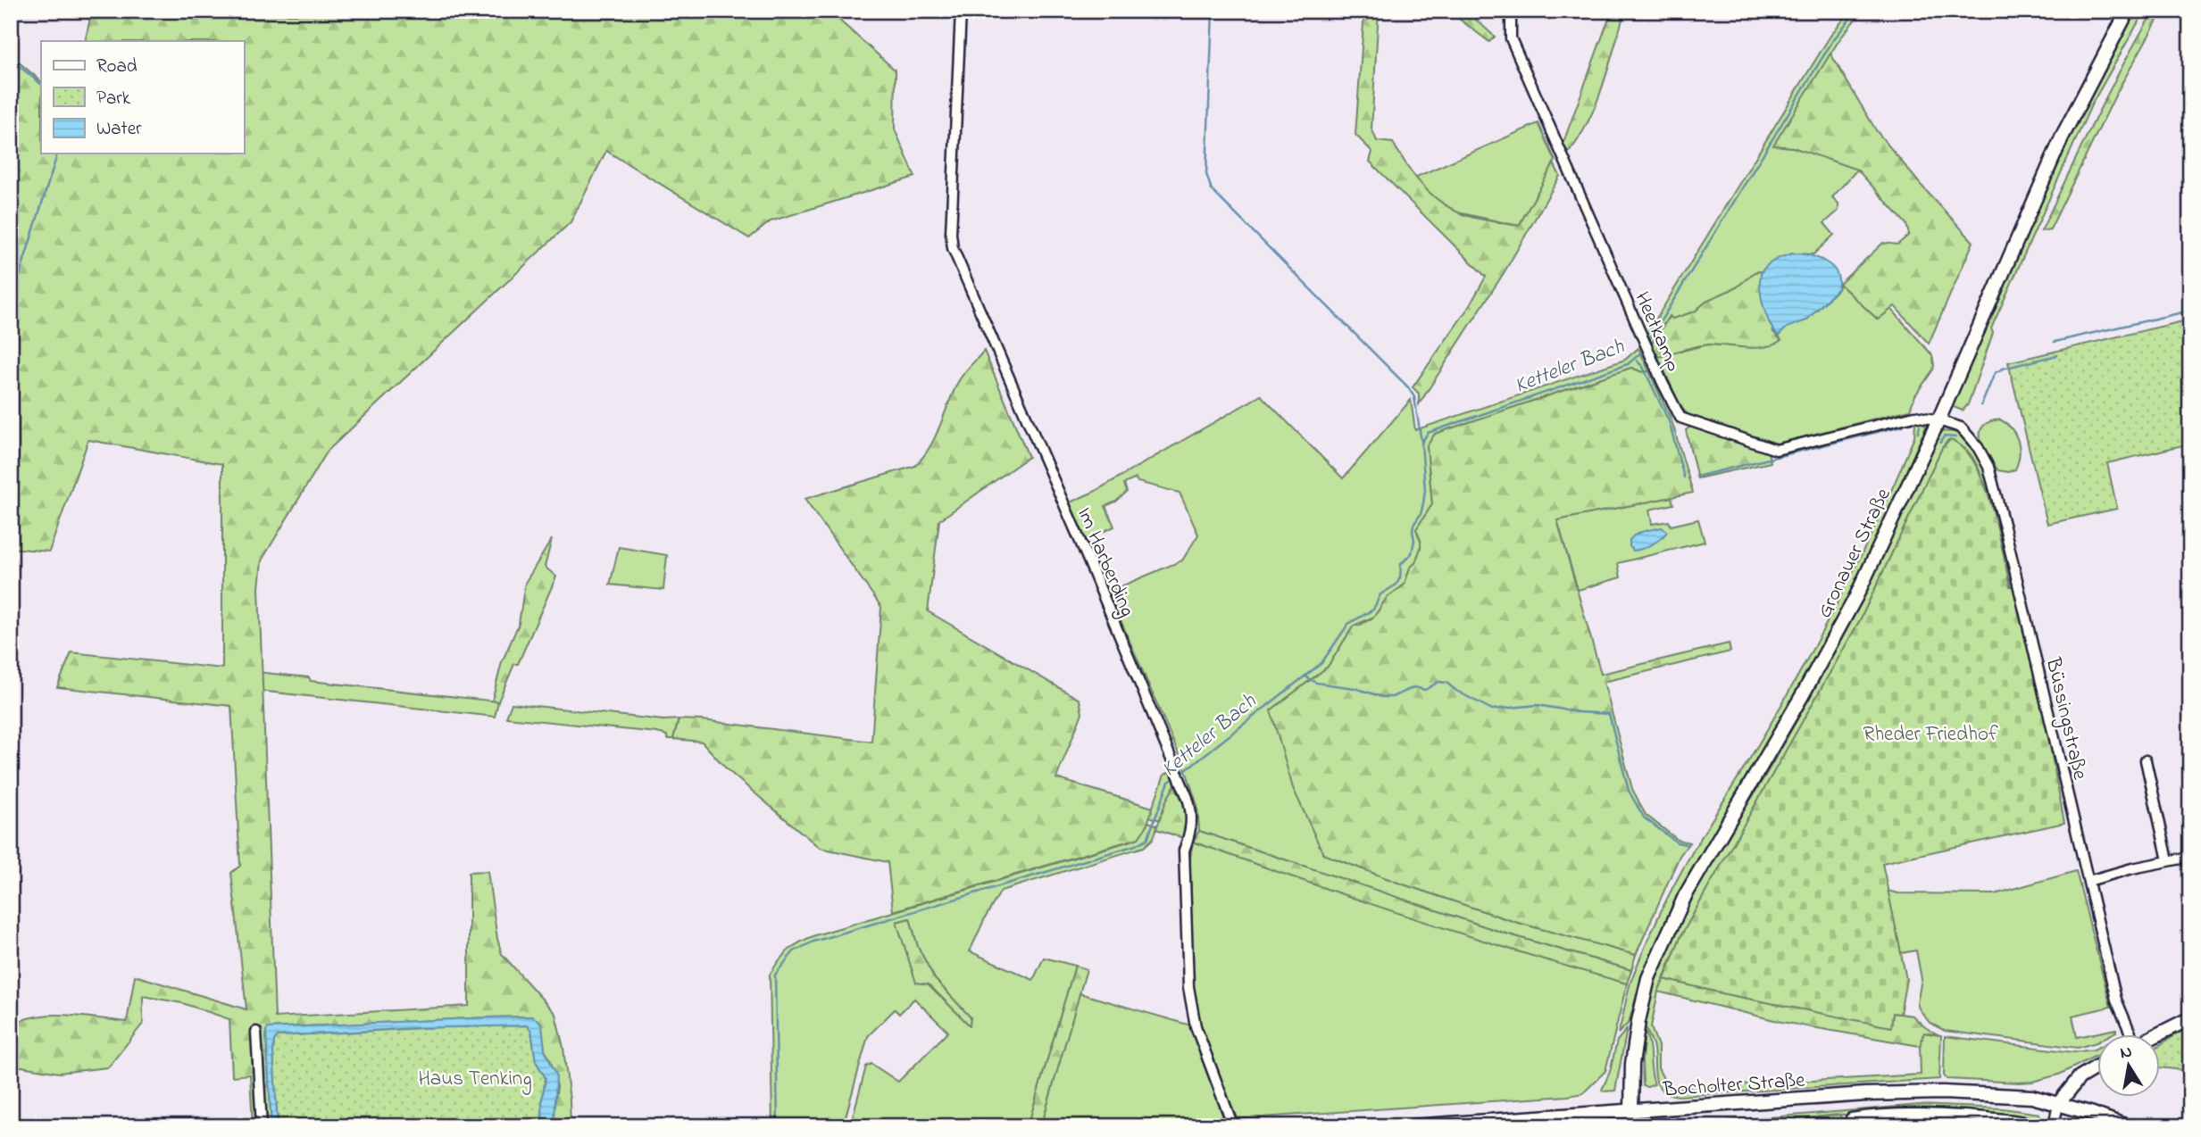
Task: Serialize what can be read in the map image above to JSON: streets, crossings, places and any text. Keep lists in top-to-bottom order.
{
  "streets": {
    "main road": ["Gronauer Straße", "Bocholter Straße"],
    "street": ["Heetkamp", "Im Harberding", "Büssingstraße"]
  },
  "crossings": [
    ["Heetkamp", "Gronauer Straße"],
    ["Heetkamp", "Büssingstraße"],
    ["Gronauer Straße", "Büssingstraße"],
    ["Gronauer Straße", "Bocholter Straße"]
  ],
  "water": ["Ketteler Bach"],
  "parks": ["Rheder Friedhof", "Haus Tenking"],
  "legend": ["Road", "Park", "Water"],
  "north": "top"
}
